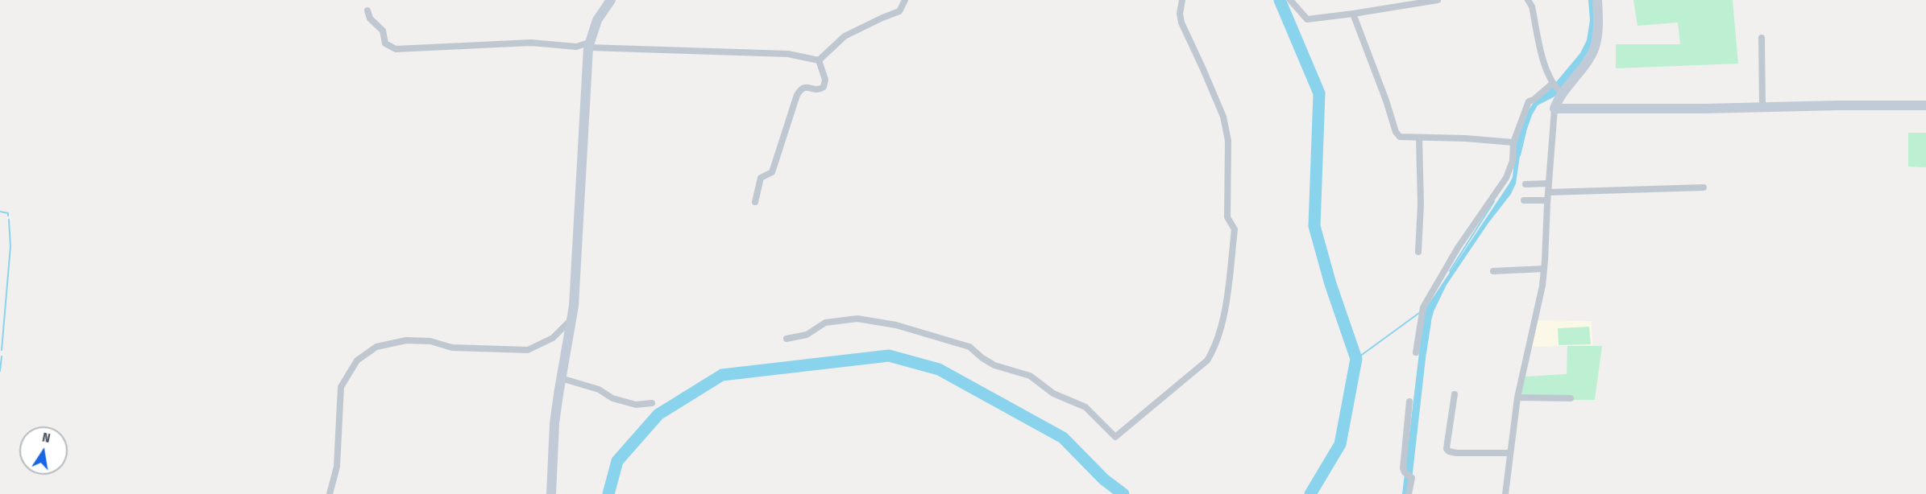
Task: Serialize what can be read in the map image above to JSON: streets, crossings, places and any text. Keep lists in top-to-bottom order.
{
  "north": "top"
}
